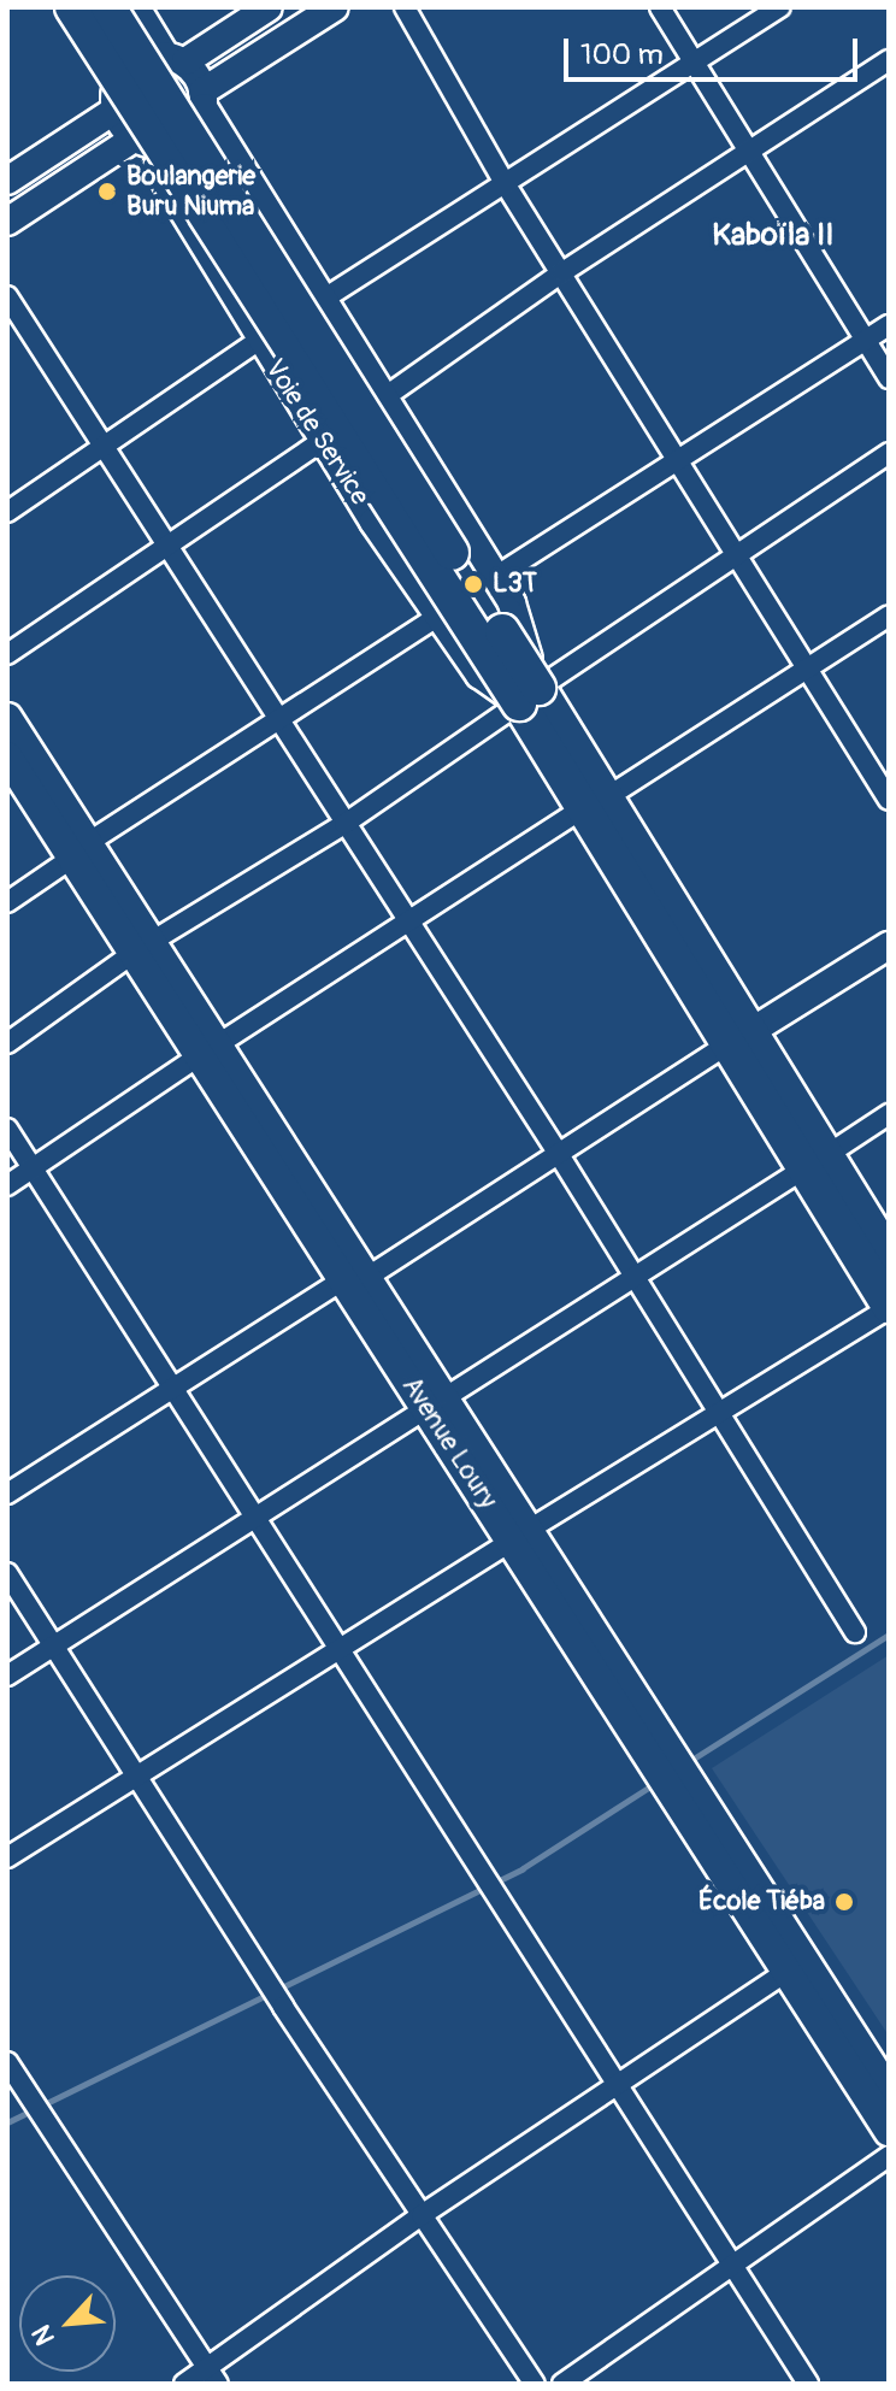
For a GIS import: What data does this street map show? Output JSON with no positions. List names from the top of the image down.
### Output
{
  "streets": {
    "main road": ["Voie de Service", "Avenue Loury"]
  },
  "districts": ["Kaboïla II"],
  "places": ["Boulangerie Buru Niuma", "L3T", "École Tiéba"],
  "scale_bar": "100 m",
  "north": "bottom left"
}
